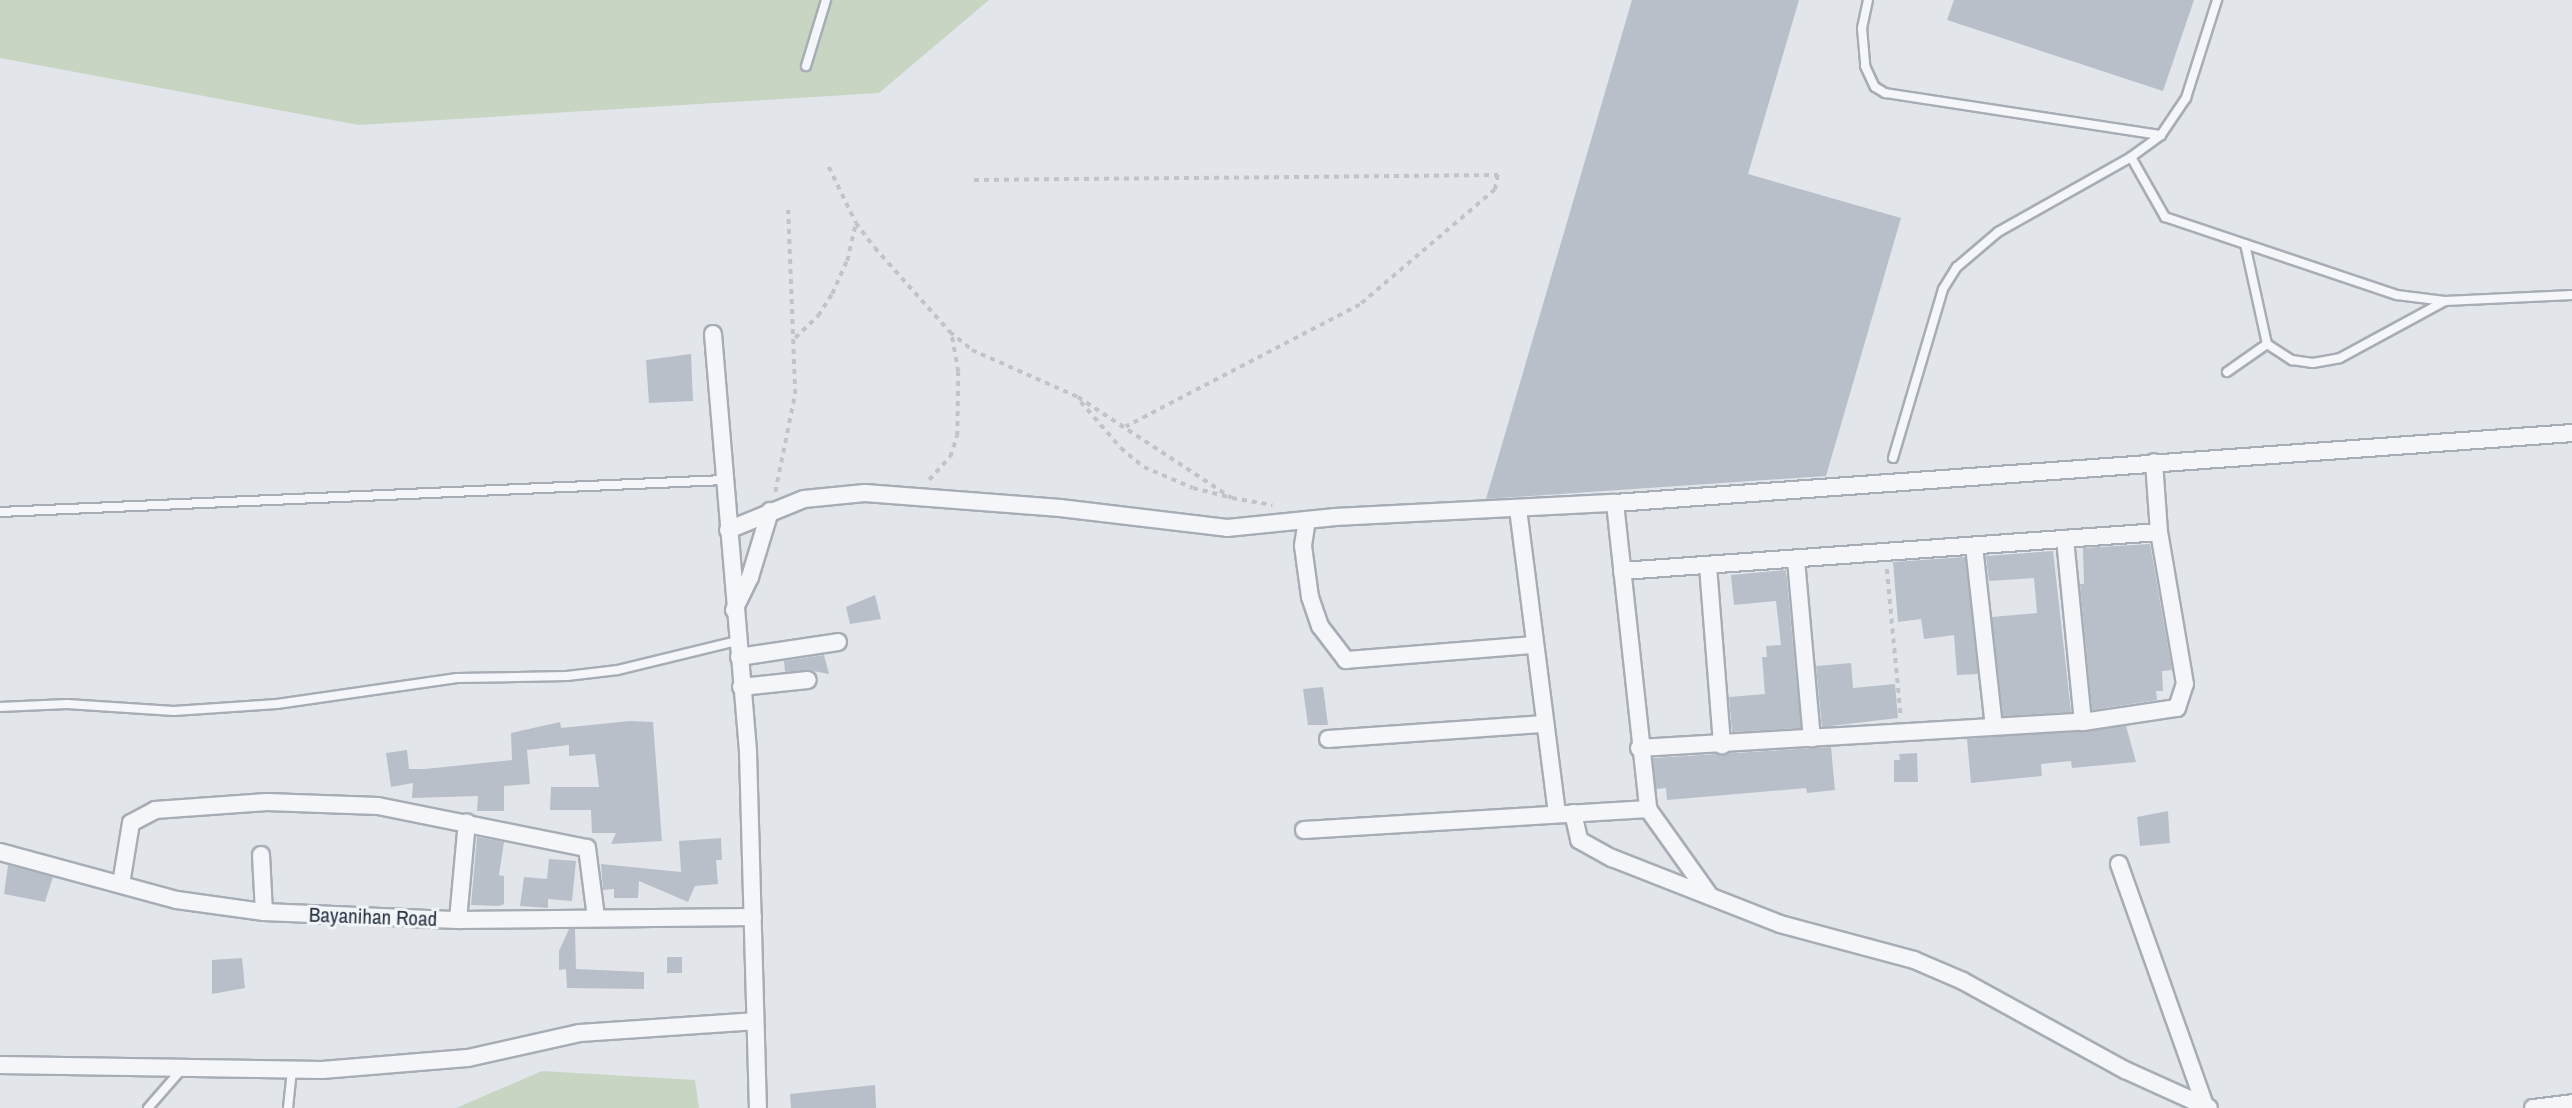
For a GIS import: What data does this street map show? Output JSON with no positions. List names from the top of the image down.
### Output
{
  "streets": {
    "street": ["Bayanihan Road"]
  }
}
